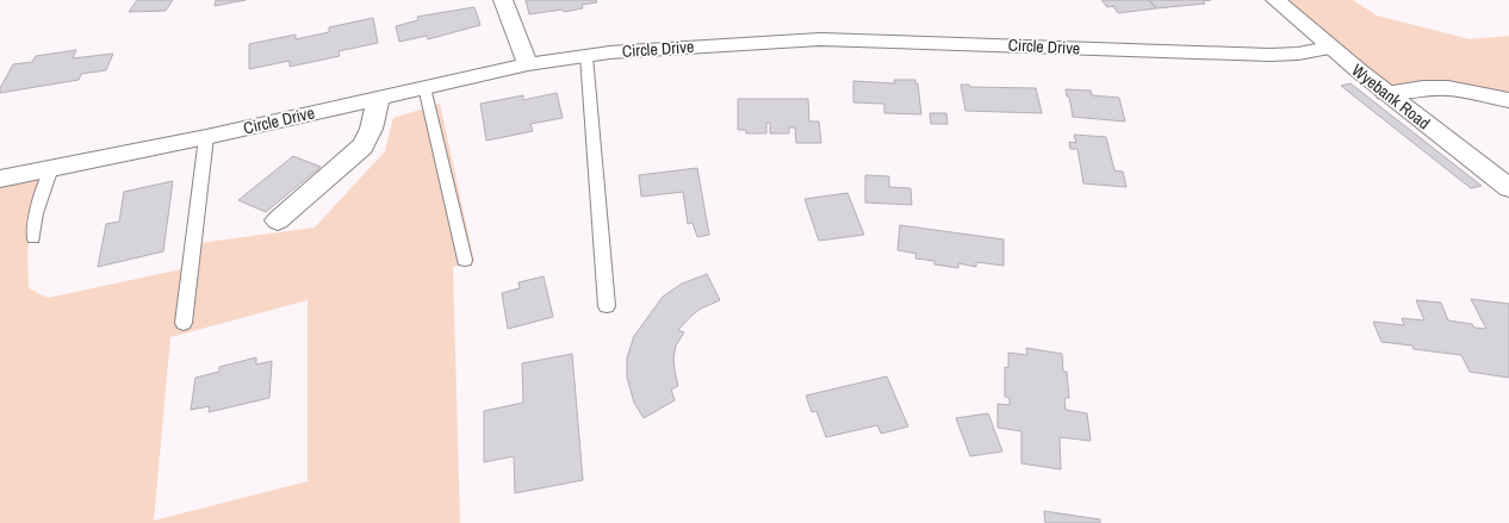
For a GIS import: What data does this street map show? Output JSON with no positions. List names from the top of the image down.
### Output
{
  "streets": {
    "street": ["Circle Drive", "Wyebank Road"]
  },
  "crossings": [
    ["Circle Drive", "Wyebank Road"]
  ]
}
